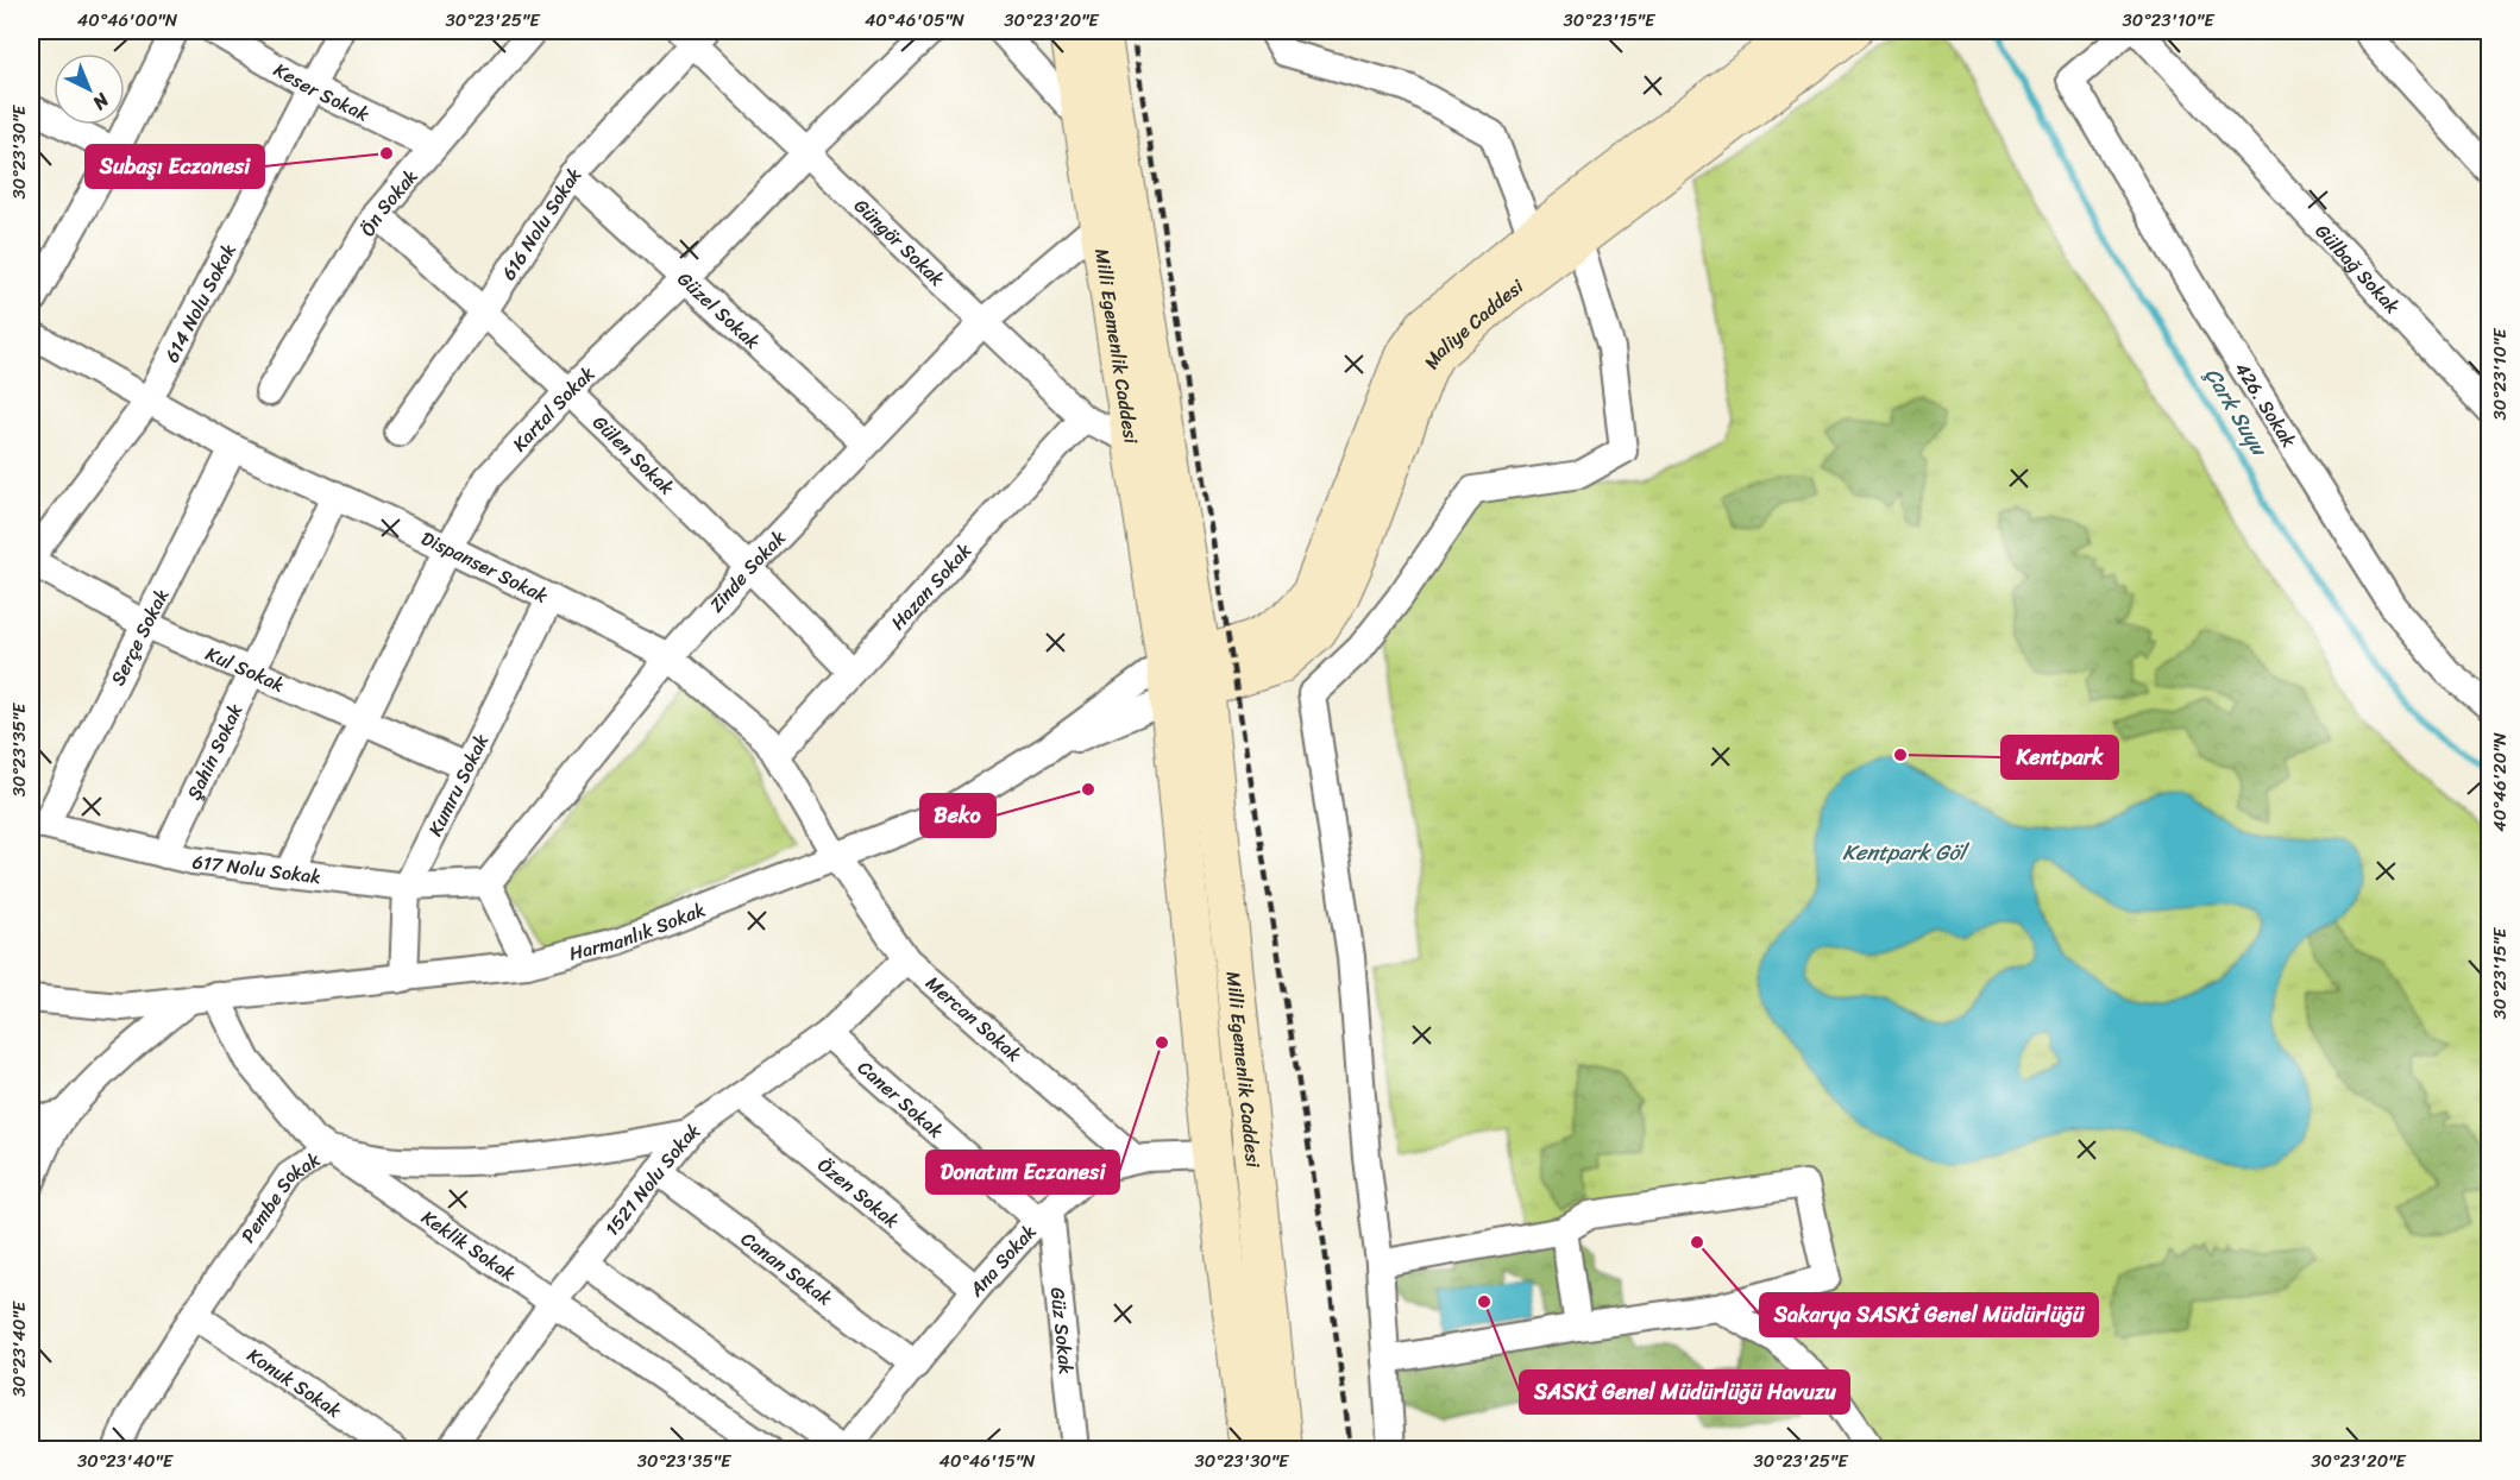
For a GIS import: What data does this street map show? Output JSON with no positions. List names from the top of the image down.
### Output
{
  "streets": {
    "main road": ["Maliye Caddesi", "Milli Egemenlik Caddesi"],
    "street": [
      "Keser Sokak",
      "Ön Sokak",
      "616 Nolu Sokak",
      "Güngör Sokak",
      "Gülbağ Sokak",
      "614 Nolu Sokak",
      "Güzel Sokak",
      "426. Sokak",
      "Kartal Sokak",
      "Gülen Sokak",
      "Dispanser Sokak",
      "Zinde Sokak",
      "Hazan Sokak",
      "Serçe Sokak",
      "Kul Sokak",
      "Şahin Sokak",
      "Kumru Sokak",
      "617 Nolu Sokak",
      "Harmanlık Sokak",
      "Mercan Sokak",
      "Caner Sokak",
      "1521 Nolu Sokak",
      "Özen Sokak",
      "Pembe Sokak",
      "Keklik Sokak",
      "Ana Sokak",
      "Canan Sokak",
      "Güz Sokak",
      "Konuk Sokak"
    ]
  },
  "crossings": [
    ["Keser Sokak", "Ön Sokak"],
    ["Keser Sokak", "614 Nolu Sokak"],
    ["Ön Sokak", "Gülen Sokak"],
    ["616 Nolu Sokak", "Güngör Sokak"],
    ["616 Nolu Sokak", "Güzel Sokak"],
    ["616 Nolu Sokak", "Gülen Sokak"],
    ["Güngör Sokak", "Milli Egemenlik Caddesi"],
    ["Güngör Sokak", "Kartal Sokak"],
    ["Güngör Sokak", "Zinde Sokak"],
    ["Güngör Sokak", "Hazan Sokak"],
    ["614 Nolu Sokak", "Dispanser Sokak"],
    ["614 Nolu Sokak", "Kul Sokak"],
    ["Güzel Sokak", "Kartal Sokak"],
    ["Güzel Sokak", "Zinde Sokak"],
    ["Maliye Caddesi", "Milli Egemenlik Caddesi"],
    ["Milli Egemenlik Caddesi", "Zinde Sokak"],
    ["Milli Egemenlik Caddesi", "Harmanlık Sokak"],
    ["Milli Egemenlik Caddesi", "Ana Sokak"],
    ["Kartal Sokak", "Gülen Sokak"],
    ["Kartal Sokak", "Dispanser Sokak"],
    ["Kartal Sokak", "Kul Sokak"],
    ["Kartal Sokak", "617 Nolu Sokak"],
    ["Gülen Sokak", "Zinde Sokak"],
    ["Gülen Sokak", "Hazan Sokak"],
    ["Dispanser Sokak", "Zinde Sokak"],
    ["Dispanser Sokak", "Hazan Sokak"],
    ["Dispanser Sokak", "Serçe Sokak"],
    ["Dispanser Sokak", "Şahin Sokak"],
    ["Dispanser Sokak", "Kumru Sokak"],
    ["Dispanser Sokak", "Harmanlık Sokak"],
    ["Dispanser Sokak", "Mercan Sokak"],
    ["Zinde Sokak", "617 Nolu Sokak"],
    ["Serçe Sokak", "Kul Sokak"],
    ["Serçe Sokak", "617 Nolu Sokak"],
    ["Kul Sokak", "Şahin Sokak"],
    ["Kul Sokak", "Kumru Sokak"],
    ["Şahin Sokak", "617 Nolu Sokak"],
    ["Kumru Sokak", "617 Nolu Sokak"],
    ["Kumru Sokak", "Harmanlık Sokak"],
    ["Harmanlık Sokak", "Mercan Sokak"],
    ["Harmanlık Sokak", "Keklik Sokak"],
    ["Mercan Sokak", "1521 Nolu Sokak"],
    ["Mercan Sokak", "Ana Sokak"],
    ["Caner Sokak", "1521 Nolu Sokak"],
    ["Caner Sokak", "Ana Sokak"],
    ["Caner Sokak", "Güz Sokak"],
    ["1521 Nolu Sokak", "Özen Sokak"],
    ["1521 Nolu Sokak", "Pembe Sokak"],
    ["1521 Nolu Sokak", "Keklik Sokak"],
    ["1521 Nolu Sokak", "Canan Sokak"],
    ["Özen Sokak", "Ana Sokak"],
    ["Pembe Sokak", "Keklik Sokak"],
    ["Pembe Sokak", "Konuk Sokak"],
    ["Ana Sokak", "Canan Sokak"],
    ["Ana Sokak", "Güz Sokak"]
  ],
  "water": ["Çark Suyu", "Kentpark Göl"],
  "places": [
    "Subaşı Eczanesi",
    "Kentpark",
    "Beko",
    "Donatım Eczanesi",
    "Sakarya SASKİ Genel Müdürlüğü",
    "SASKİ Genel Müdürlüğü Havuzu"
  ],
  "north": "bottom right",
  "coordinates": [
    "40°46'00\"N",
    "30°23'25\"E",
    "40°46'05\"N",
    "30°23'20\"E",
    "30°23'15\"E",
    "30°23'10\"E",
    "30°23'30\"E",
    "30°23'35\"E",
    "40°46'20\"N",
    "30°23'40\"E",
    "40°46'15\"N"
  ]
}
